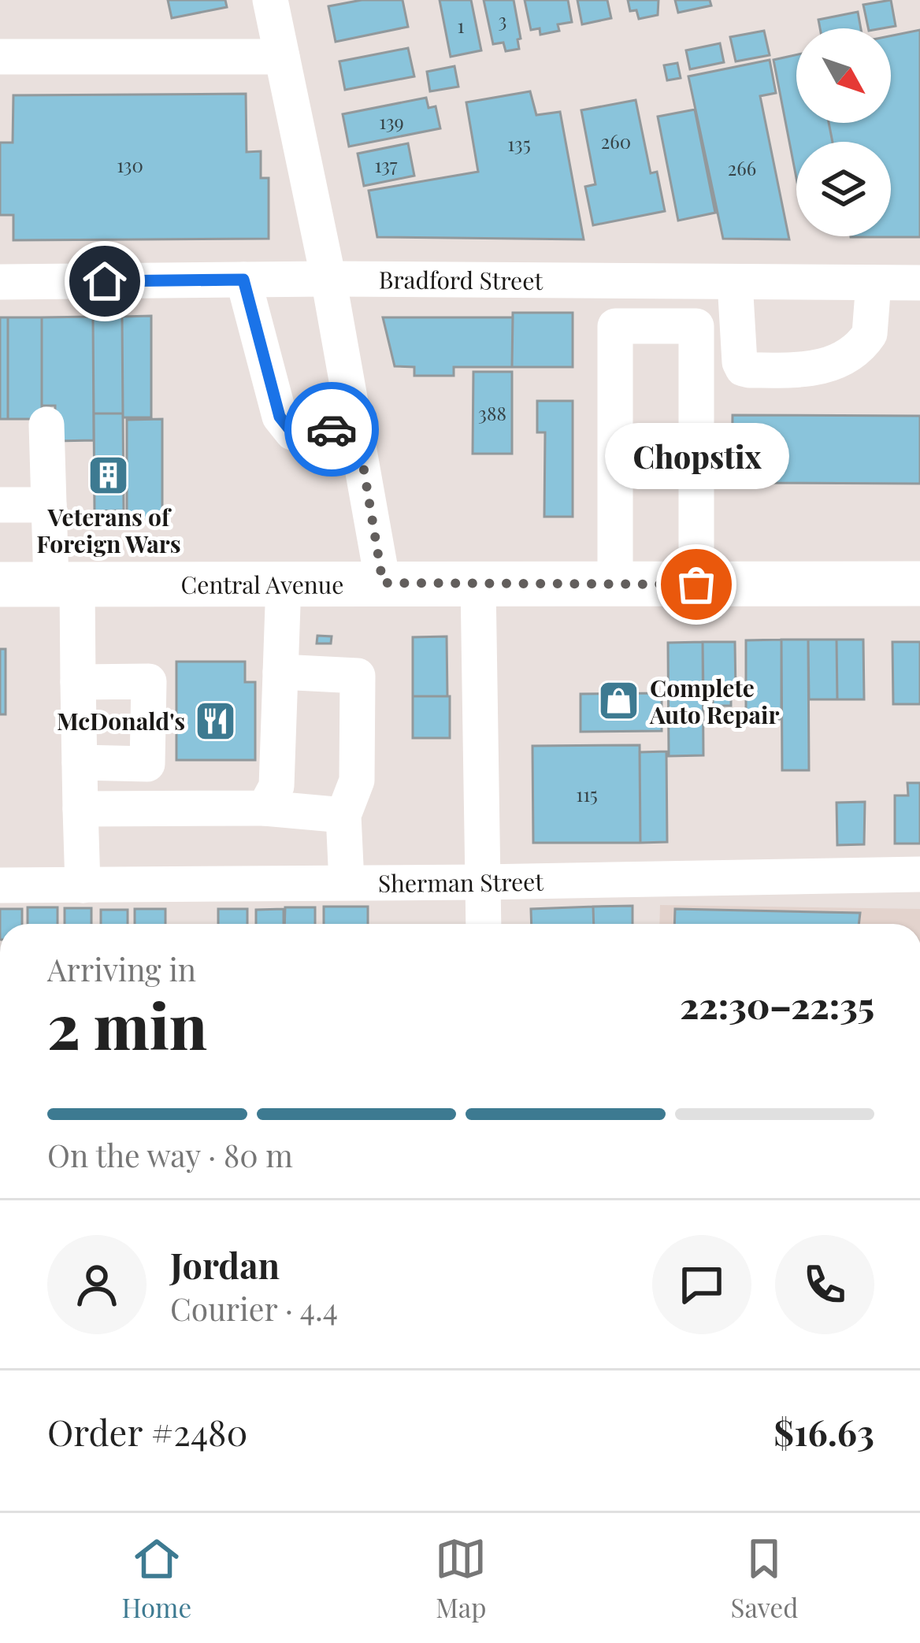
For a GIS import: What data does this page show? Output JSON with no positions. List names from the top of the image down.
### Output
{
  "streets": {
    "main road": ["Central Avenue"],
    "street": ["Bradford Street", "Sherman Street"]
  },
  "places": {
    "building": ["Veterans of Foreign Wars"],
    "other": ["Chopstix"],
    "shop": ["Complete Auto Repair"],
    "restaurant": ["McDonald's"]
  },
  "house_numbers": [
    "3",
    "1",
    "139",
    "260",
    "135",
    "130",
    "137",
    "266",
    "388",
    "115"
  ],
  "north": "bottom right",
  "page": {
    "bubble": "Chopstix",
    "heading": ["2 min", "Arriving in", "22:30–22:35"],
    "panel": [
      "Jordan",
      "Courier · 4.4",
      "Order #2480",
      "$16.63"
    ],
    "bar": "On the way · 80 m",
    "tabs": ["Home", "Map", "Saved"]
  }
}
